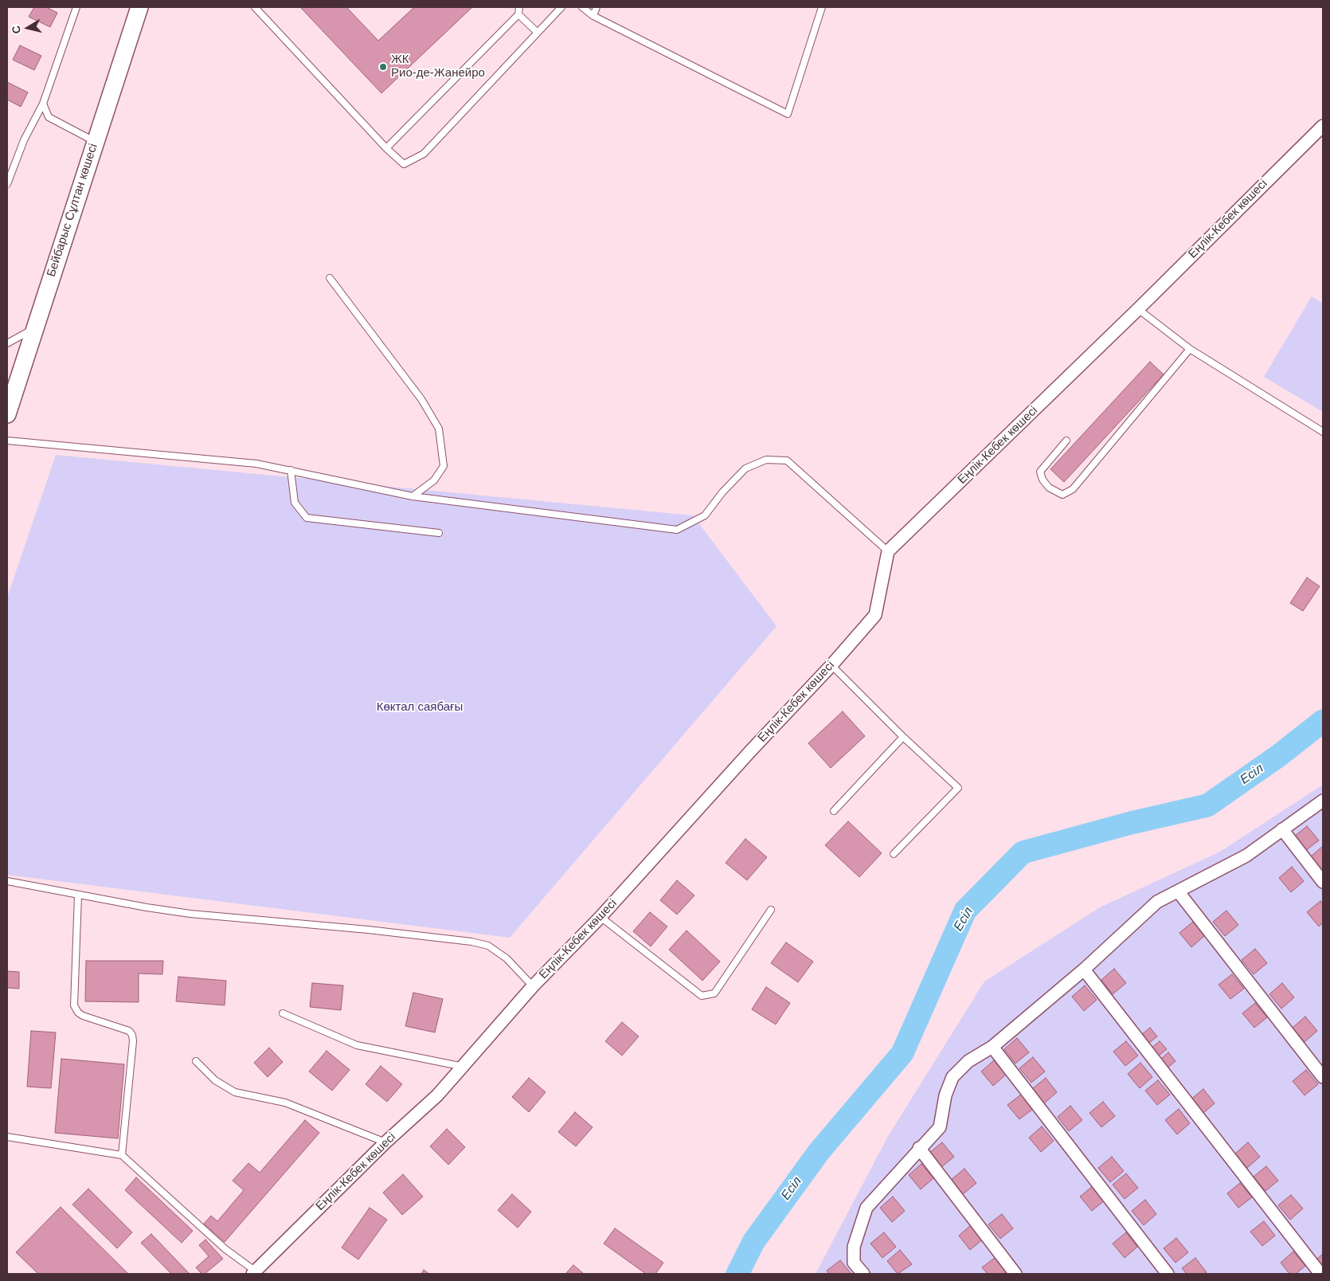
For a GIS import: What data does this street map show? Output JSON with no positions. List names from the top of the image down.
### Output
{
  "streets": {
    "street": ["Бейбарыс Сұлтан көшесі", "Еңлік-Кебек көшесі"]
  },
  "water": ["Есіл"],
  "parks": ["Көктал саябағы"],
  "places": ["ЖК Рио-де-Жанейро"],
  "north": "left"
}
